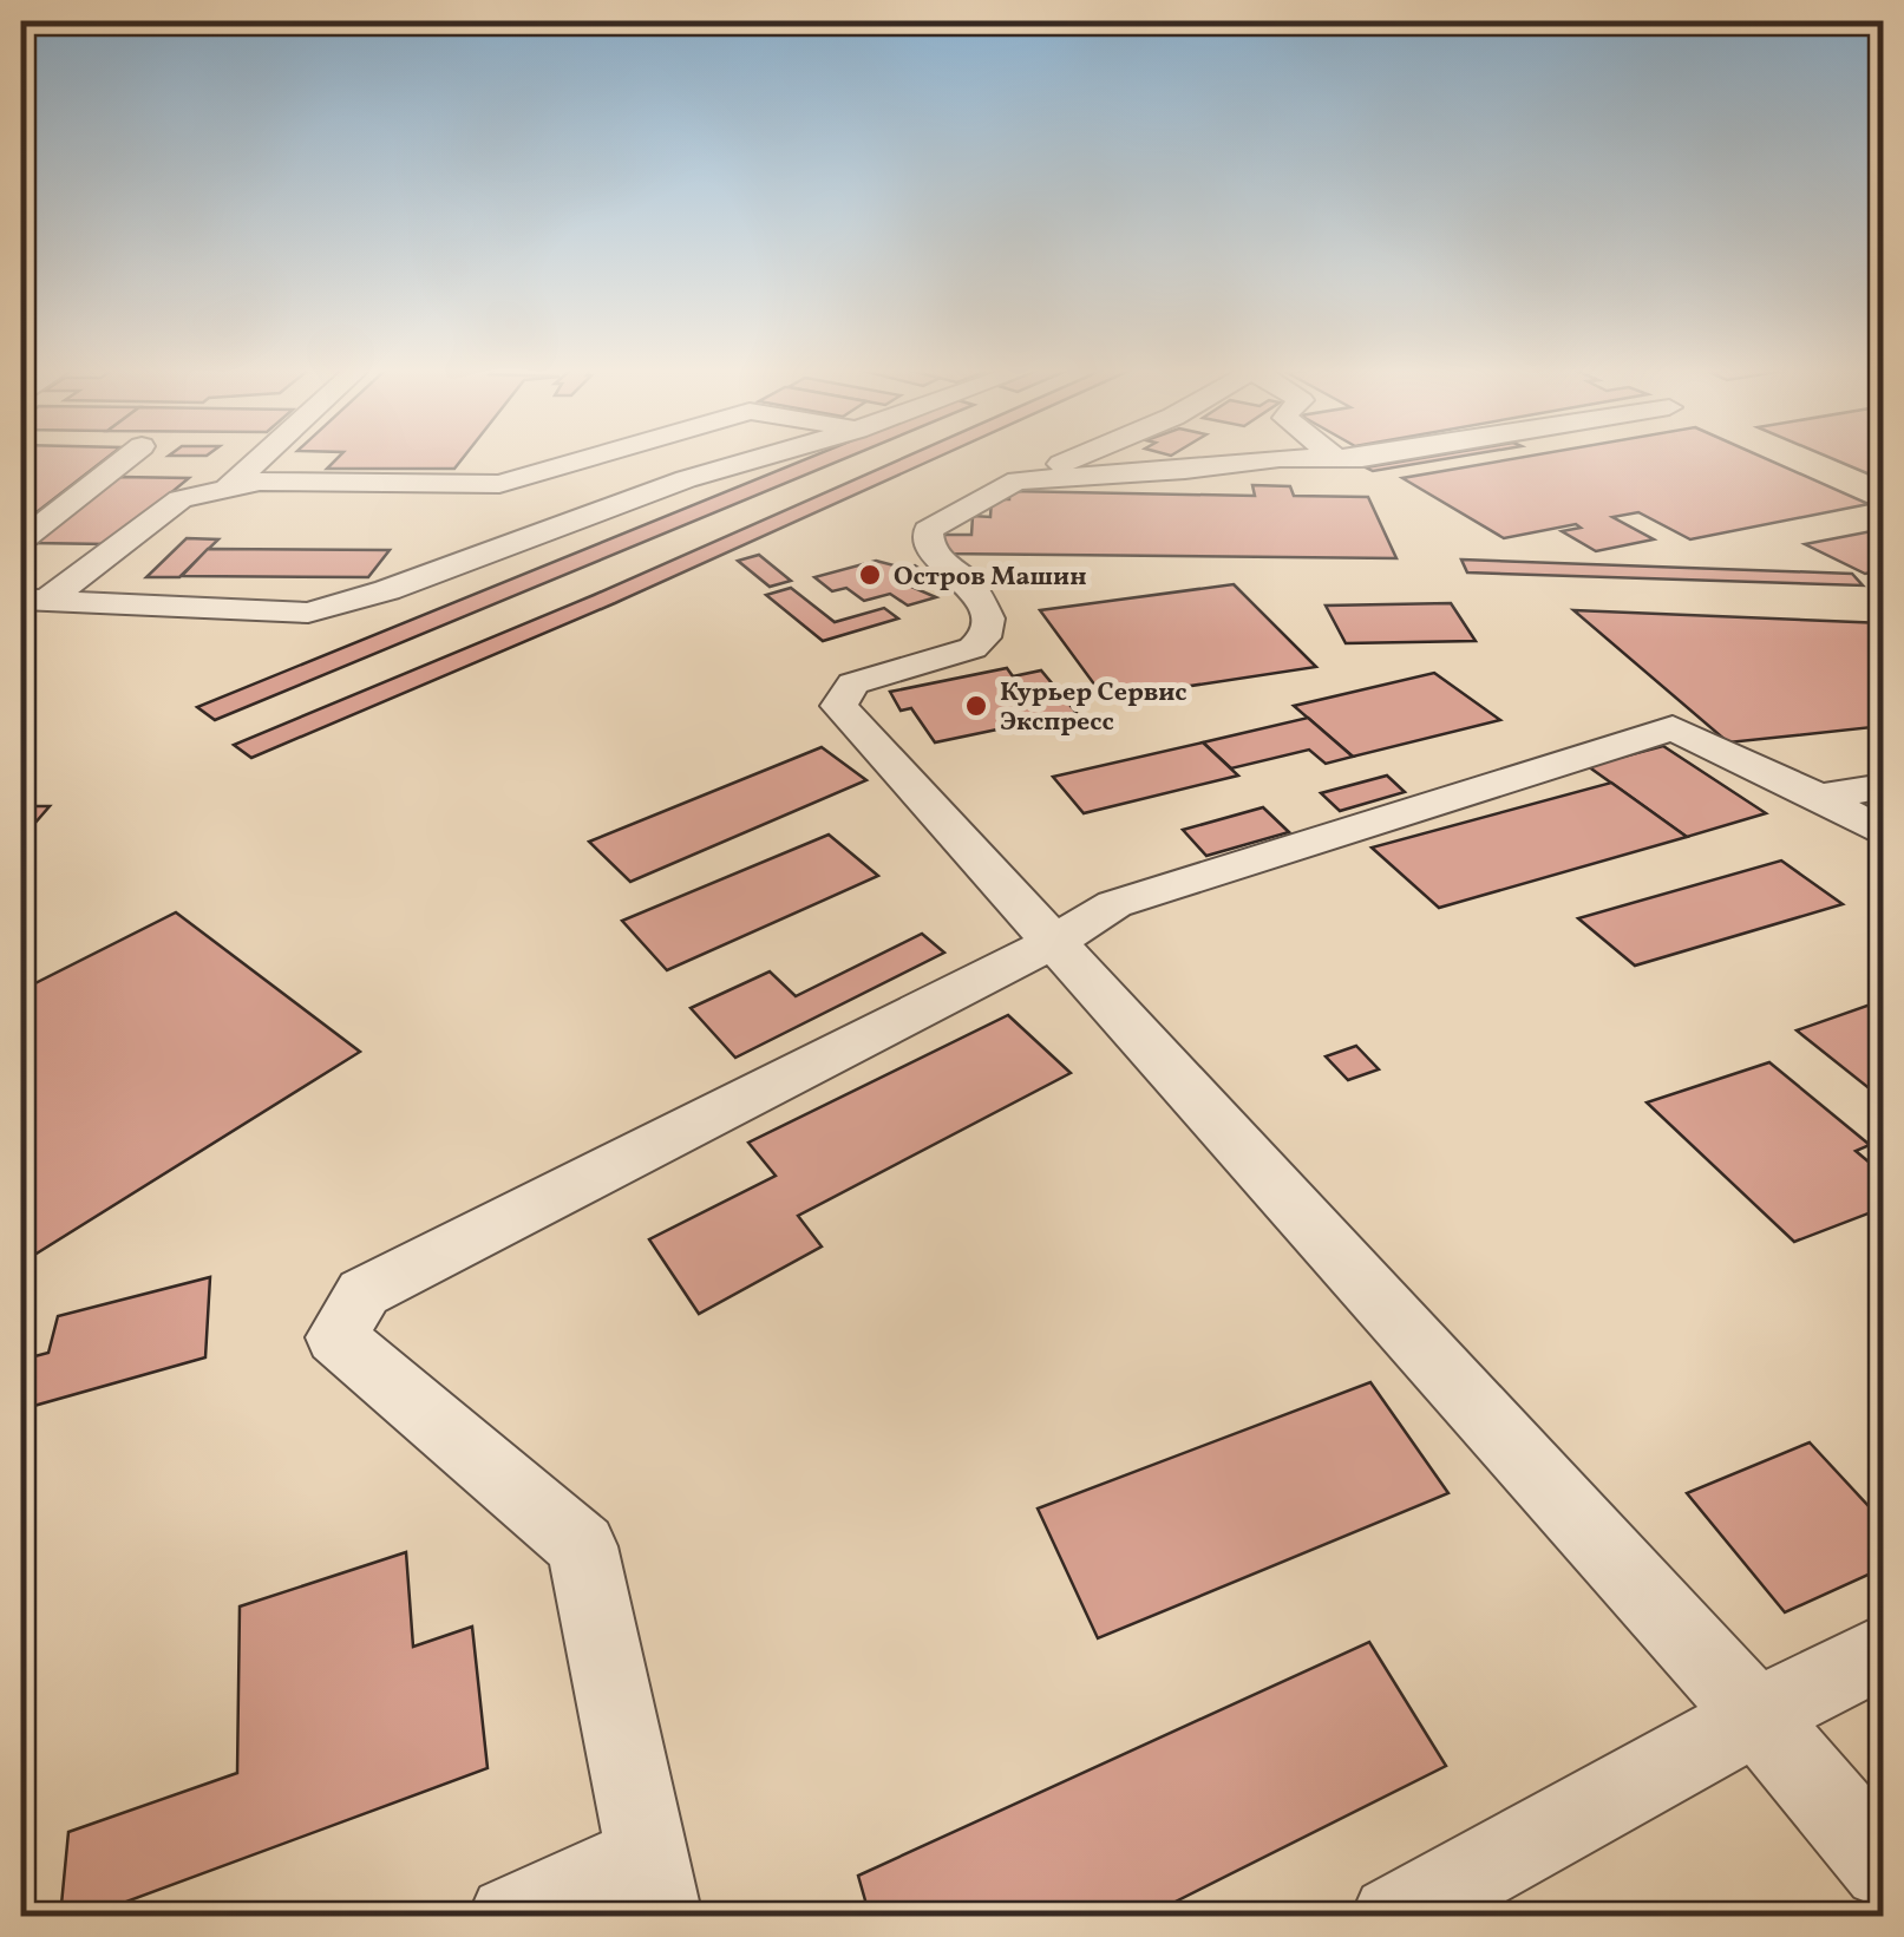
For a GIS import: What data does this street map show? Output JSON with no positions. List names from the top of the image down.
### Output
{
  "places": ["Остров Машин", "Курьер Сервис Экспресс"]
}
